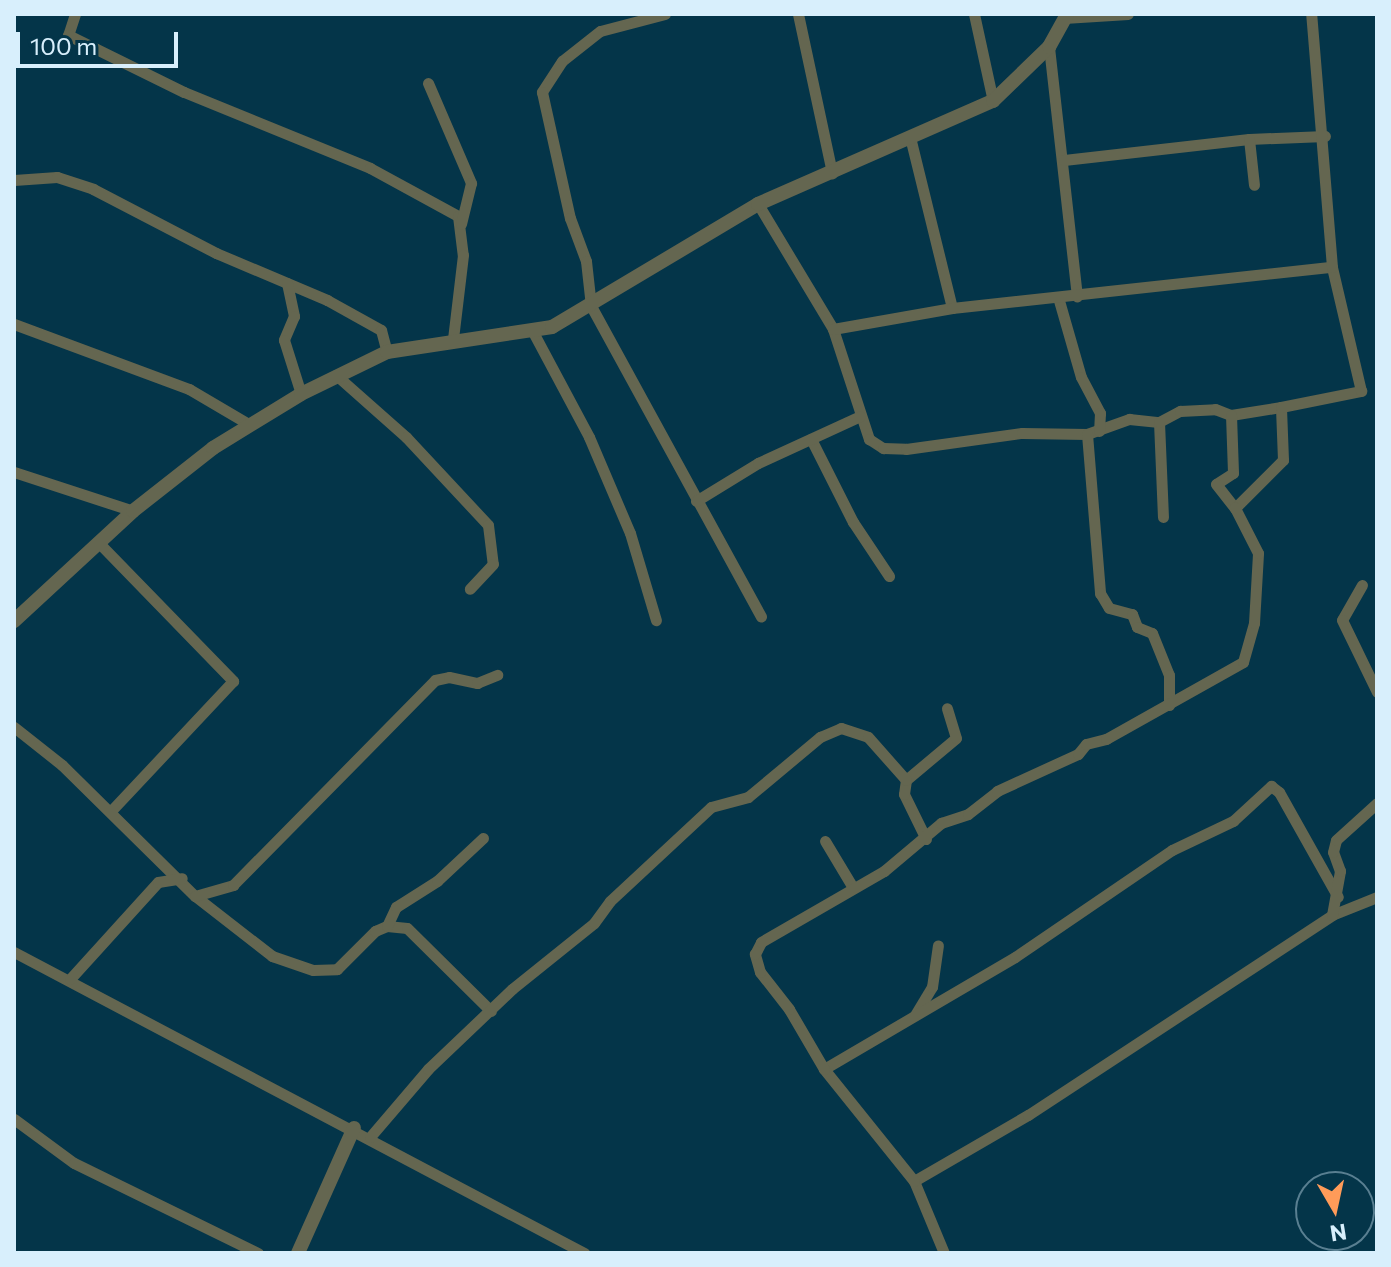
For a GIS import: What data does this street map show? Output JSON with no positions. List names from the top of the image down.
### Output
{
  "scale_bar": "100 m",
  "north": "bottom"
}
